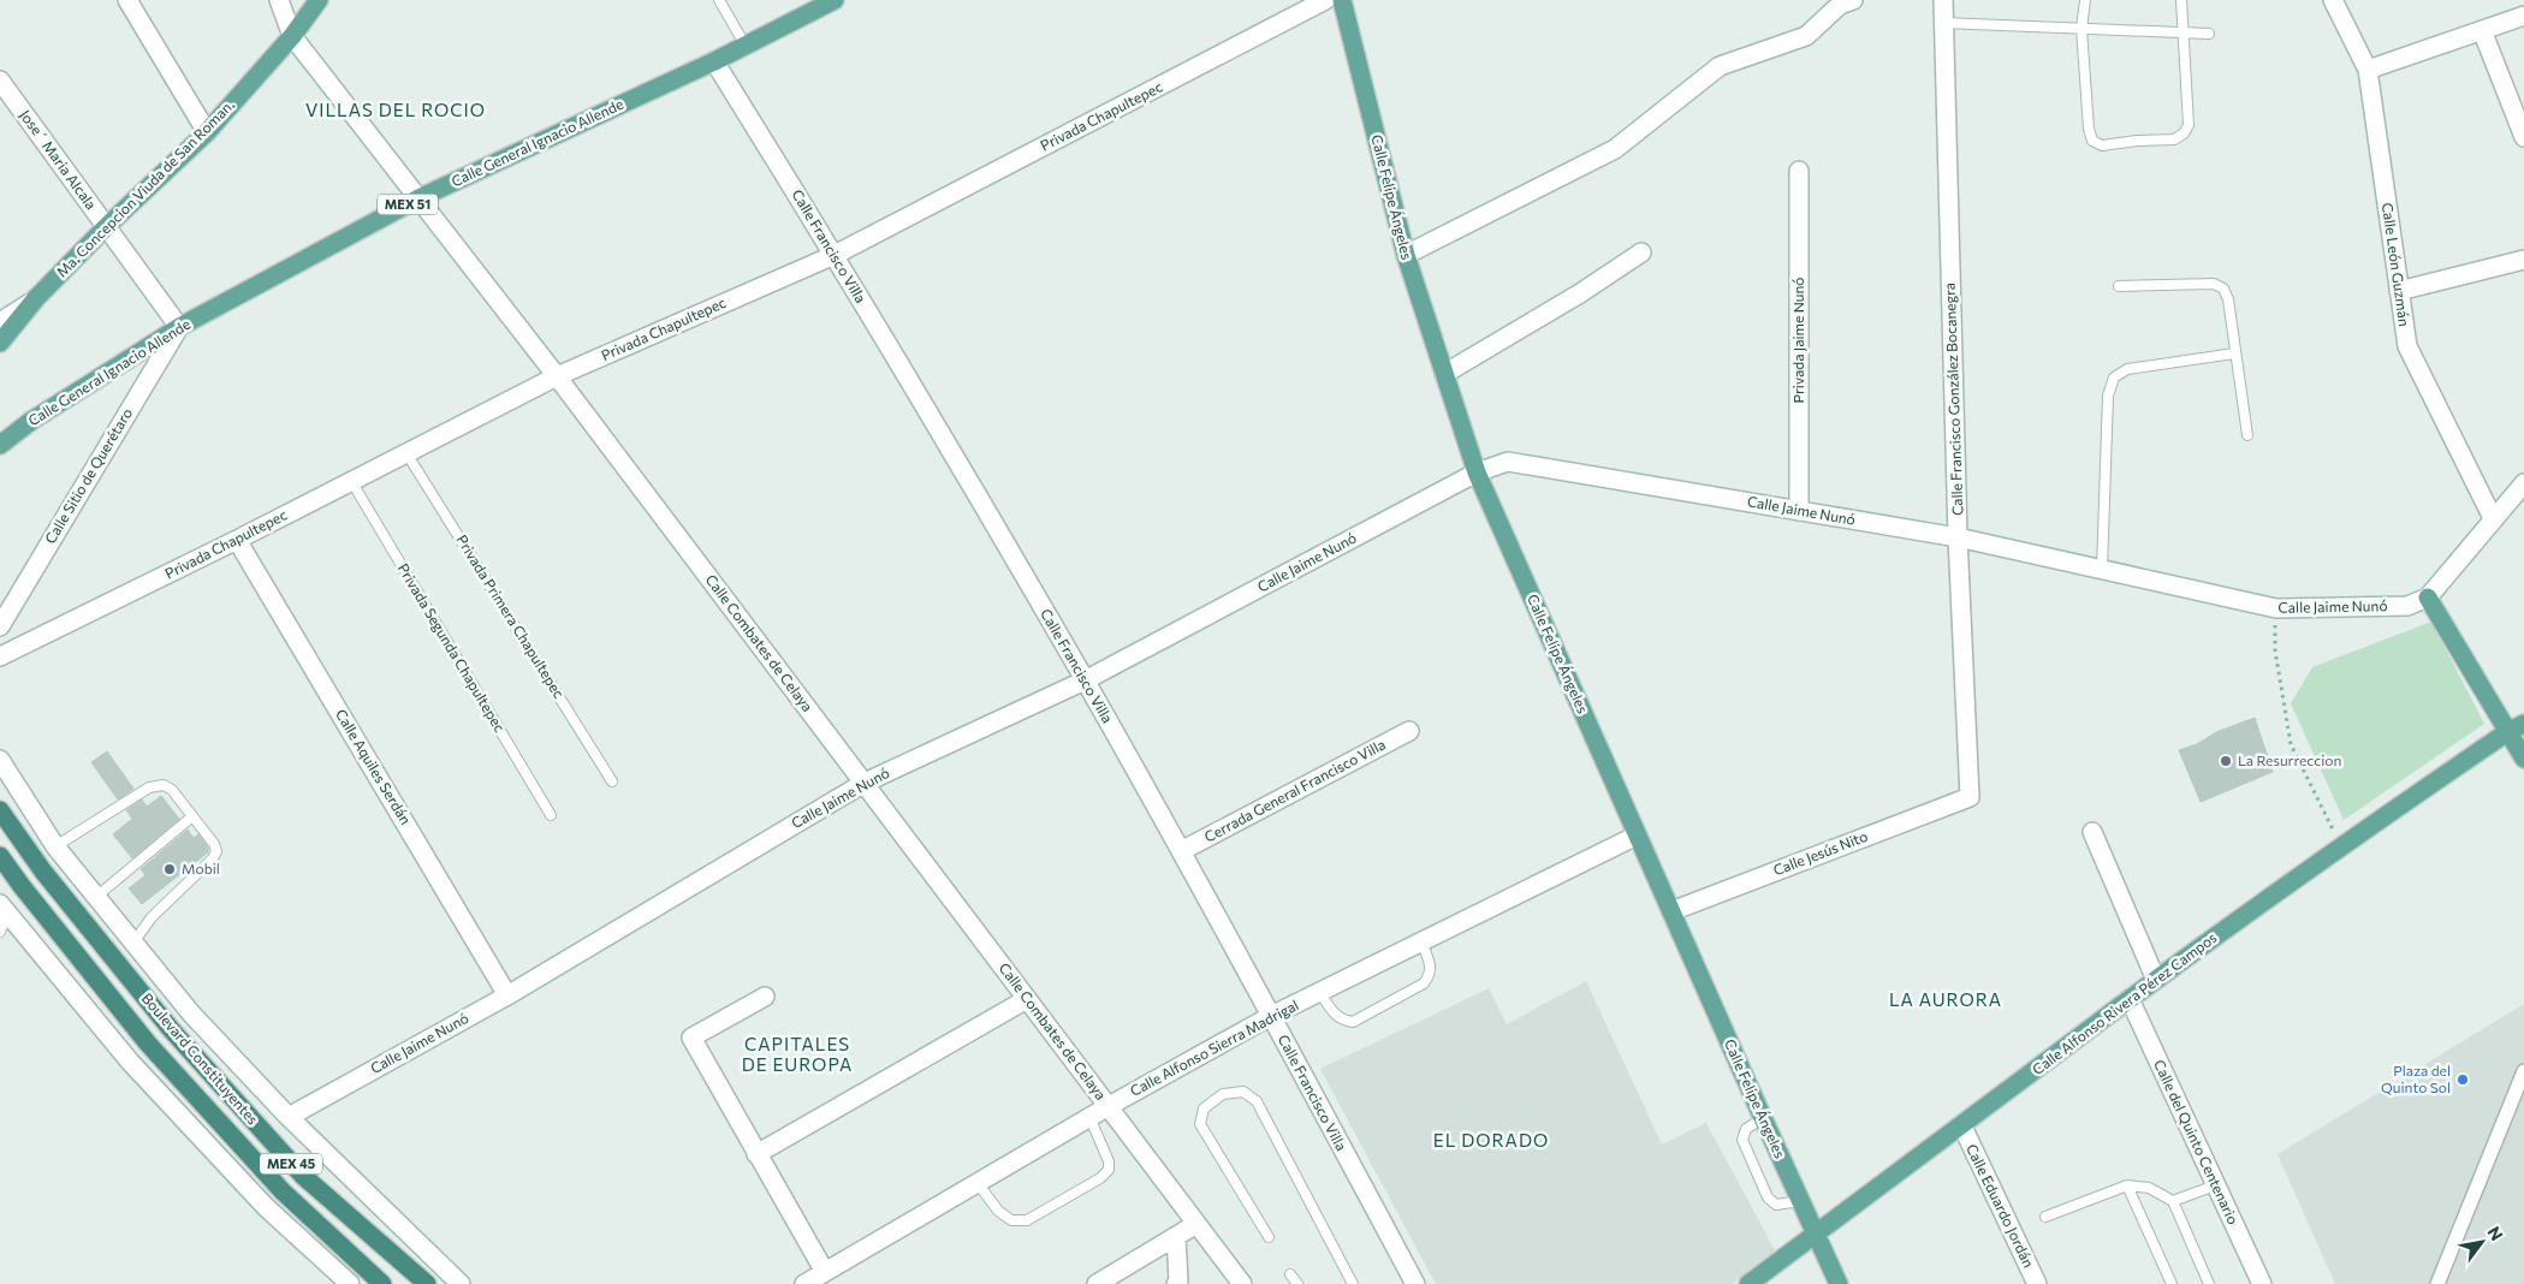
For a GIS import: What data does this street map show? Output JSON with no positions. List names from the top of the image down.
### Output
{
  "streets": {
    "highway": ["Boulevard Constituyentes", "MEX 45"],
    "main road": [
      "Calle General Ignacio Allende",
      "Ma. Concepcion Viuda de San Roman.",
      "Calle Felipe Ángeles",
      "MEX 51",
      "Calle Alfonso Rivera Pérez Campos"
    ],
    "street": [
      "Privada Chapultepec",
      "Jose´ Maria Alcala",
      "Calle Francisco Villa",
      "Calle León Guzmán",
      "Privada Jaime Nunó",
      "Calle Francisco González Bocanegra",
      "Calle Sitio de Querétaro",
      "Calle Jaime Nunó",
      "Calle Combates de Celaya",
      "Calle Aquiles Serdán",
      "Cerrada General Francisco Villa",
      "Calle Jesús Nito",
      "Calle Alfonso Sierra Madrigal",
      "Calle del Quinto Centenario",
      "Calle Eduardo Jordán"
    ],
    "lane": ["Privada Primera Chapultepec", "Privada Segunda Chapultepec"]
  },
  "crossings": [
    ["Privada Chapultepec", "Calle Francisco Villa"],
    ["Privada Chapultepec", "Privada Primera Chapultepec"],
    ["Privada Chapultepec", "Calle Combates de Celaya"],
    ["Privada Chapultepec", "Privada Segunda Chapultepec"],
    ["Privada Chapultepec", "Calle Aquiles Serdán"],
    ["Calle General Ignacio Allende", "Jose´ Maria Alcala"],
    ["Calle General Ignacio Allende", "Calle Francisco Villa"],
    ["Calle General Ignacio Allende", "Calle Sitio de Querétaro"],
    ["Calle General Ignacio Allende", "Calle Combates de Celaya"],
    ["Jose´ Maria Alcala", "Ma. Concepcion Viuda de San Roman."],
    ["Jose´ Maria Alcala", "Calle Sitio de Querétaro"],
    ["Ma. Concepcion Viuda de San Roman.", "Calle Combates de Celaya"],
    ["Calle Felipe Ángeles", "Calle Jaime Nunó"],
    ["Calle Felipe Ángeles", "Calle Jesús Nito"],
    ["Calle Felipe Ángeles", "Calle Alfonso Rivera Pérez Campos"],
    ["Calle Felipe Ángeles", "Calle Alfonso Sierra Madrigal"],
    ["Calle Francisco Villa", "Calle Jaime Nunó"],
    ["Calle Francisco Villa", "Cerrada General Francisco Villa"],
    ["Calle Francisco Villa", "Calle Alfonso Sierra Madrigal"],
    ["Privada Jaime Nunó", "Calle Jaime Nunó"],
    ["Calle Francisco González Bocanegra", "Calle Jaime Nunó"],
    ["Calle Francisco González Bocanegra", "Calle Jesús Nito"],
    ["Calle Jaime Nunó", "Calle Combates de Celaya"],
    ["Calle Jaime Nunó", "Calle Aquiles Serdán"],
    ["Calle Combates de Celaya", "Calle Alfonso Sierra Madrigal"],
    ["Calle Alfonso Rivera Pérez Campos", "Calle del Quinto Centenario"],
    ["Calle Alfonso Rivera Pérez Campos", "Calle Eduardo Jordán"]
  ],
  "districts": [
    "VILLAS DEL ROCIO",
    "LA AURORA",
    "CAPITALES DE EUROPA",
    "EL DORADO"
  ],
  "places": ["La Resurreccion", "Mobil", "Plaza del Quinto Sol"],
  "north": "top right"
}
